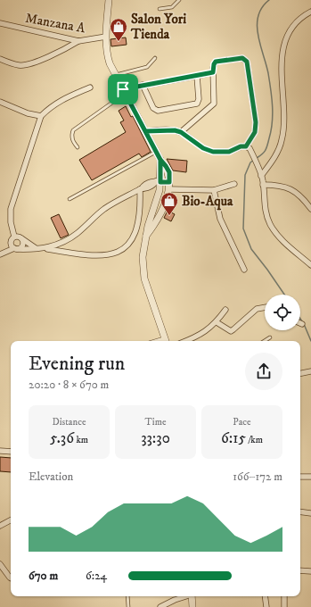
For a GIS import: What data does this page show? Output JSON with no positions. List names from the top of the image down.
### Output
{
  "streets": {
    "street": ["Manzana A"]
  },
  "places": {
    "shop": ["Salon Yori Tienda", "Bio-Aqua"]
  },
  "page": {
    "heading": ["Evening run", "20:20 · 8 × 670 m"],
    "stats": [
      ["Distance", "5.36 km"],
      ["Time", "33:30"],
      ["Pace", "6:15 /km"]
    ],
    "chart": ["Elevation", "166–172 m"],
    "list": [
      {
        "name": "670 m",
        "note": "6:24"
      }
    ]
  }
}
